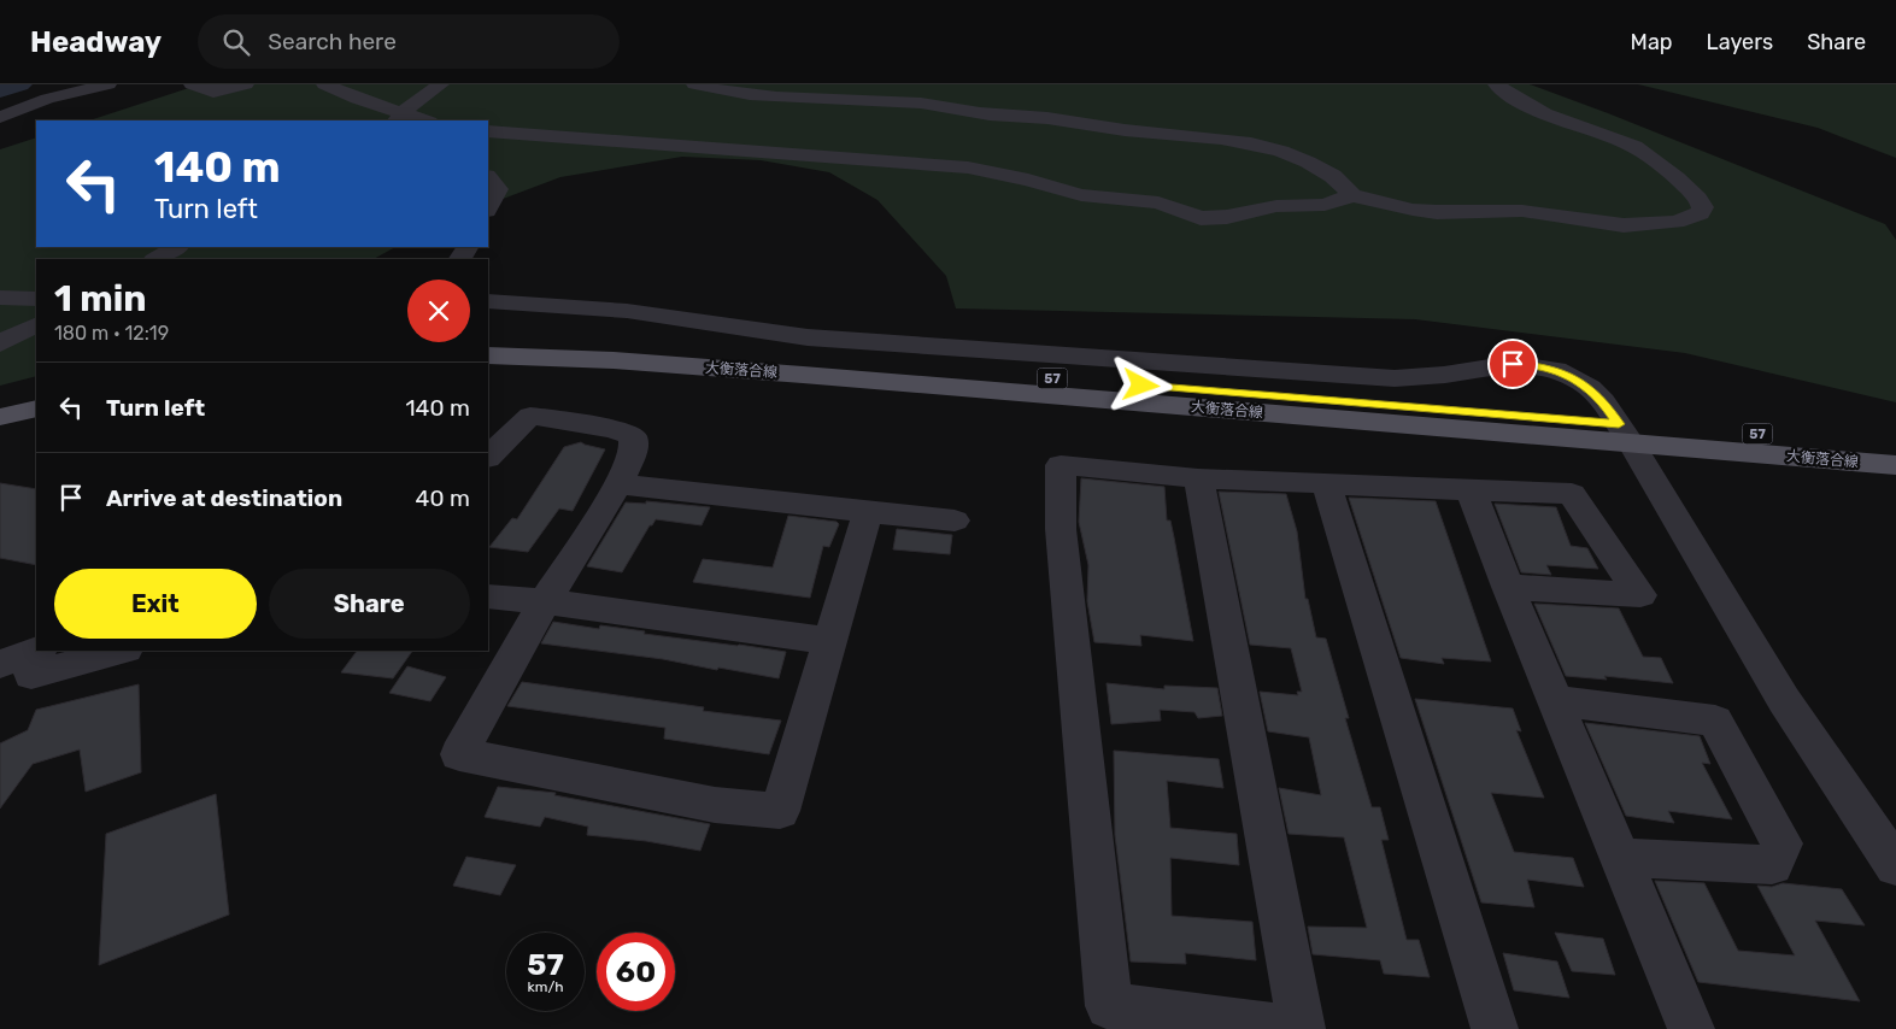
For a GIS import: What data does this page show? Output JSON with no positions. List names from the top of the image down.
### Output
{
  "streets": {
    "main road": ["大衡落合線", "57"]
  },
  "page": {
    "header": "Headway",
    "search": "Search here",
    "nav": ["Map", "Layers", "Share"],
    "turn": ["140 m", "Turn left"],
    "heading": ["1 min", "180 m · 12:19"],
    "list": [
      {
        "name": "Turn left",
        "value": "140 m"
      },
      {
        "name": "Arrive at destination",
        "value": "40 m"
      }
    ],
    "buttons": ["Exit", "Share"],
    "speed": "57 km/h",
    "limit": "60"
  }
}
